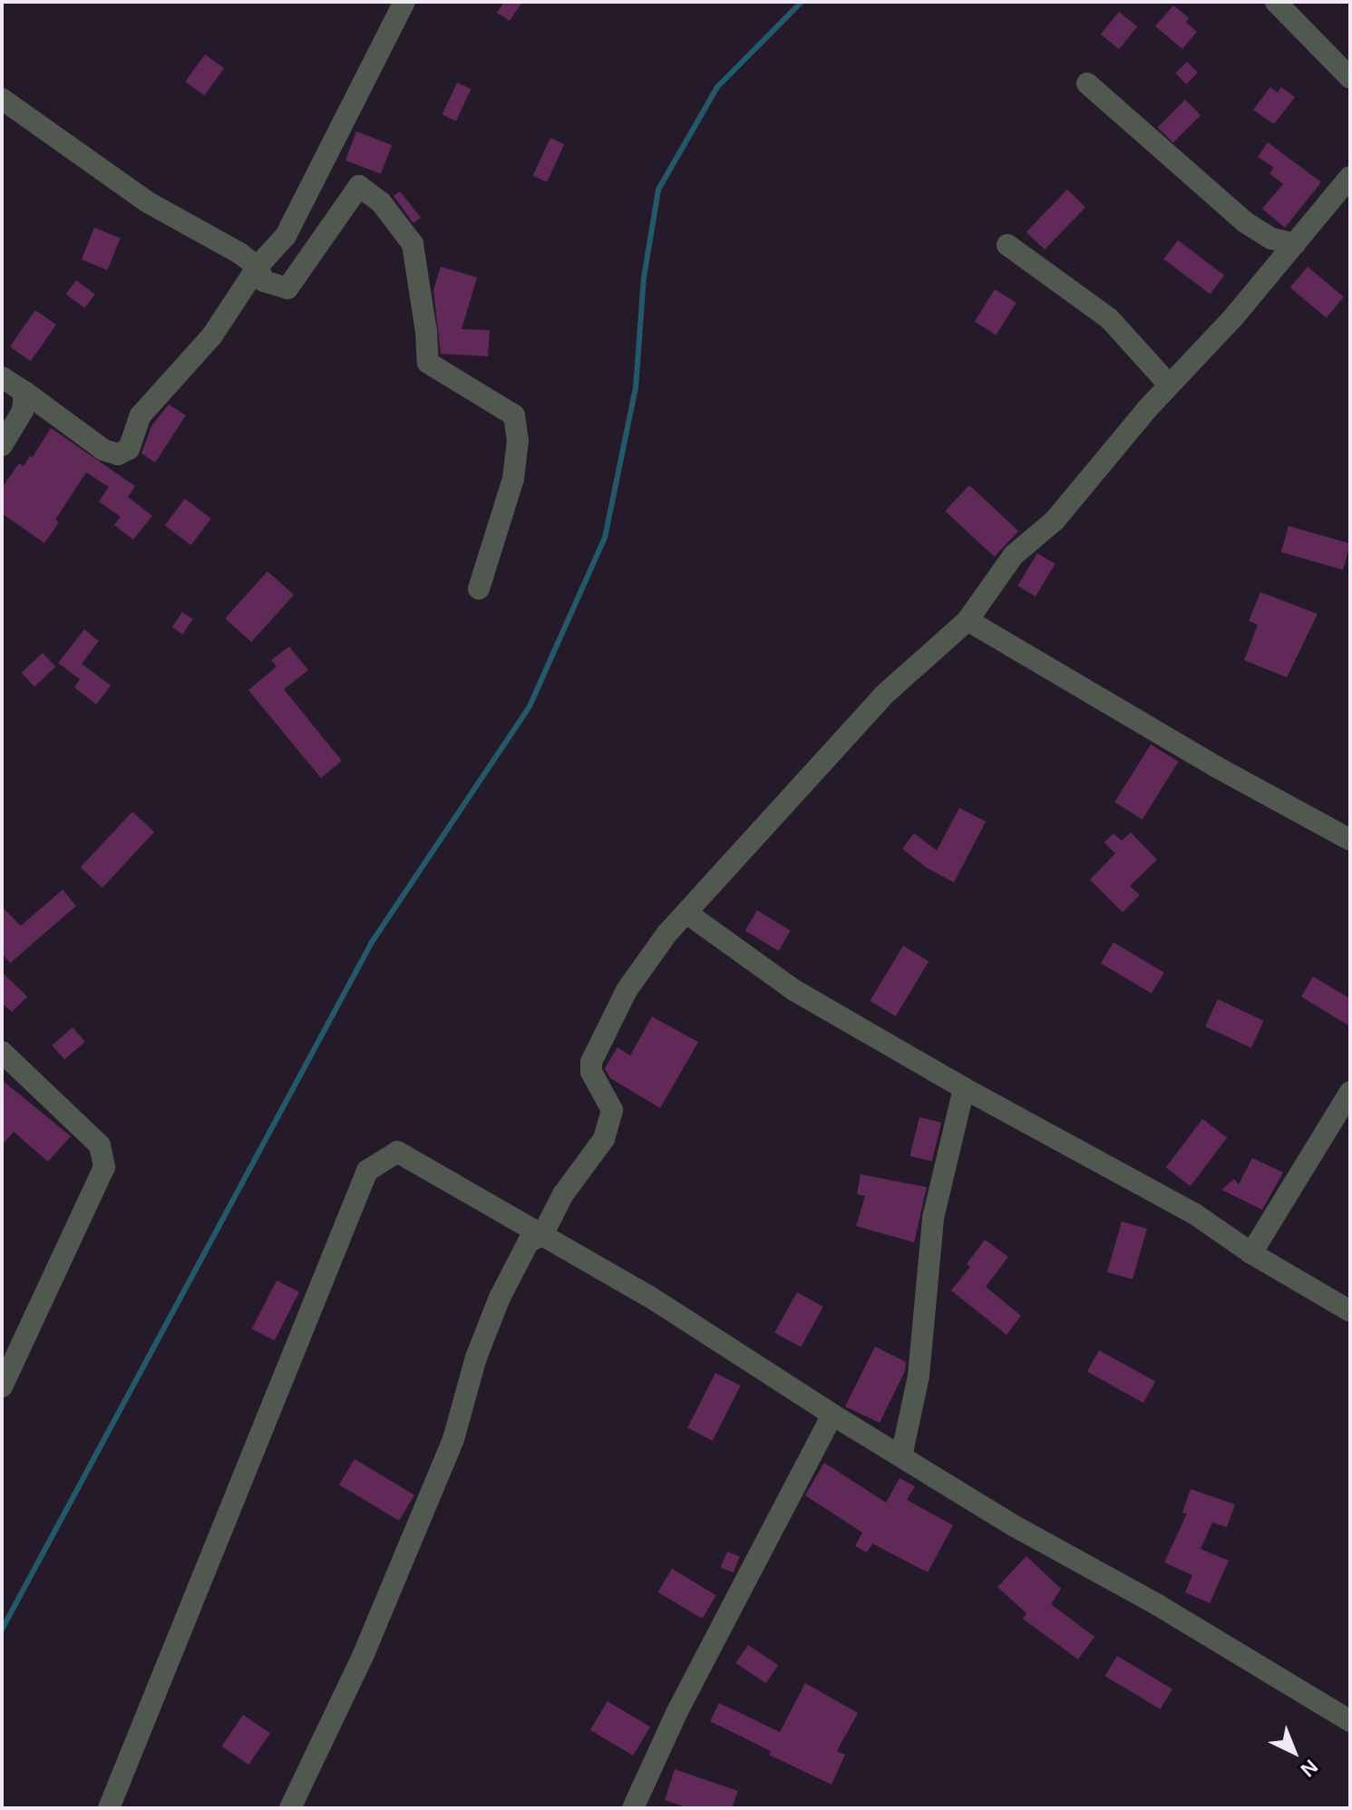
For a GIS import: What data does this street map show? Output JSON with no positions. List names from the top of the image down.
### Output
{
  "north": "bottom right"
}
